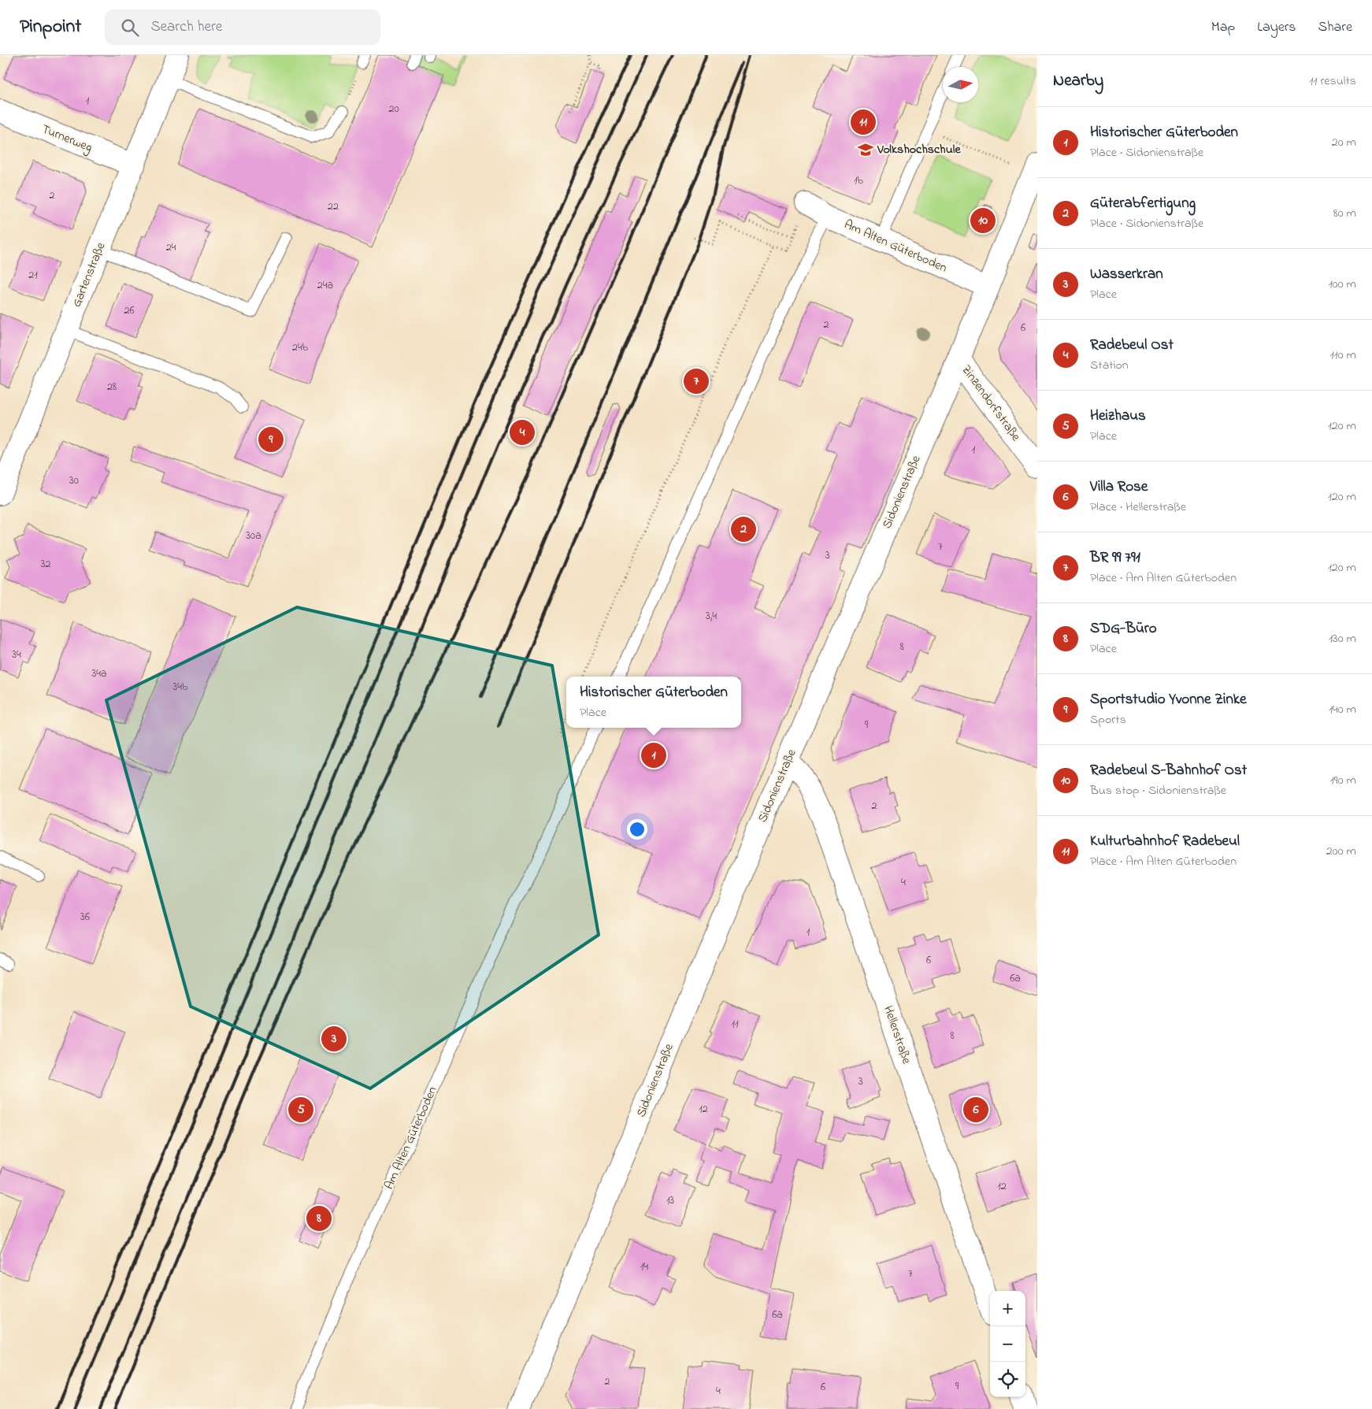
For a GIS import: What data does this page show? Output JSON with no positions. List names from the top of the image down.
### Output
{
  "streets": {
    "street": [
      "Turnerweg",
      "Am Alten Güterboden",
      "Gartenstraße",
      "Zinzendorfstraße",
      "Sidonienstraße",
      "Hellerstraße"
    ]
  },
  "crossings": [
    ["Turnerweg", "Gartenstraße"],
    ["Am Alten Güterboden", "Sidonienstraße"],
    ["Zinzendorfstraße", "Sidonienstraße"],
    ["Sidonienstraße", "Hellerstraße"]
  ],
  "places": {
    "school or university": ["Volkshochschule"]
  },
  "house_numbers": [
    "1",
    "20",
    "1b",
    "2",
    "22",
    "24",
    "21",
    "24a",
    "26",
    "2",
    "6",
    "24b",
    "28",
    "1",
    "30",
    "30a",
    "7",
    "3",
    "32",
    "3,4",
    "8",
    "34",
    "34a",
    "34b",
    "9",
    "2",
    "4",
    "36",
    "1",
    "6",
    "6a",
    "11",
    "8",
    "3",
    "12",
    "12",
    "13",
    "14",
    "7",
    "6a",
    "2",
    "9",
    "6",
    "4"
  ],
  "north": "right",
  "page": {
    "header": "Pinpoint",
    "search": "Search here",
    "nav": ["Map", "Layers", "Share"],
    "heading": ["Nearby", "11 results"],
    "list": [
      {
        "mark": "1",
        "name": "Historischer Güterboden",
        "note": "Place · Sidonienstraße",
        "value": "20 m"
      },
      {
        "mark": "2",
        "name": "Güterabfertigung",
        "note": "Place · Sidonienstraße",
        "value": "80 m"
      },
      {
        "mark": "3",
        "name": "Wasserkran",
        "note": "Place",
        "value": "100 m"
      },
      {
        "mark": "4",
        "name": "Radebeul Ost",
        "note": "Station",
        "value": "110 m"
      },
      {
        "mark": "5",
        "name": "Heizhaus",
        "note": "Place",
        "value": "120 m"
      },
      {
        "mark": "6",
        "name": "Villa Rose",
        "note": "Place · Hellerstraße",
        "value": "120 m"
      },
      {
        "mark": "7",
        "name": "BR 99 791",
        "note": "Place · Am Alten Güterboden",
        "value": "120 m"
      },
      {
        "mark": "8",
        "name": "SDG-Büro",
        "note": "Place",
        "value": "130 m"
      },
      {
        "mark": "9",
        "name": "Sportstudio Yvonne Zinke",
        "note": "Sports",
        "value": "140 m"
      },
      {
        "mark": "10",
        "name": "Radebeul S-Bahnhof Ost",
        "note": "Bus stop · Sidonienstraße",
        "value": "190 m"
      },
      {
        "mark": "11",
        "name": "Kulturbahnhof Radebeul",
        "note": "Place · Am Alten Güterboden",
        "value": "200 m"
      }
    ],
    "pins": [
      "11",
      "10",
      "7",
      "4",
      "9",
      "2",
      "1",
      "3",
      "5",
      "6",
      "8"
    ],
    "popup": ["Historischer Güterboden", "Place"],
    "map_buttons": ["+", "−"]
  }
}
